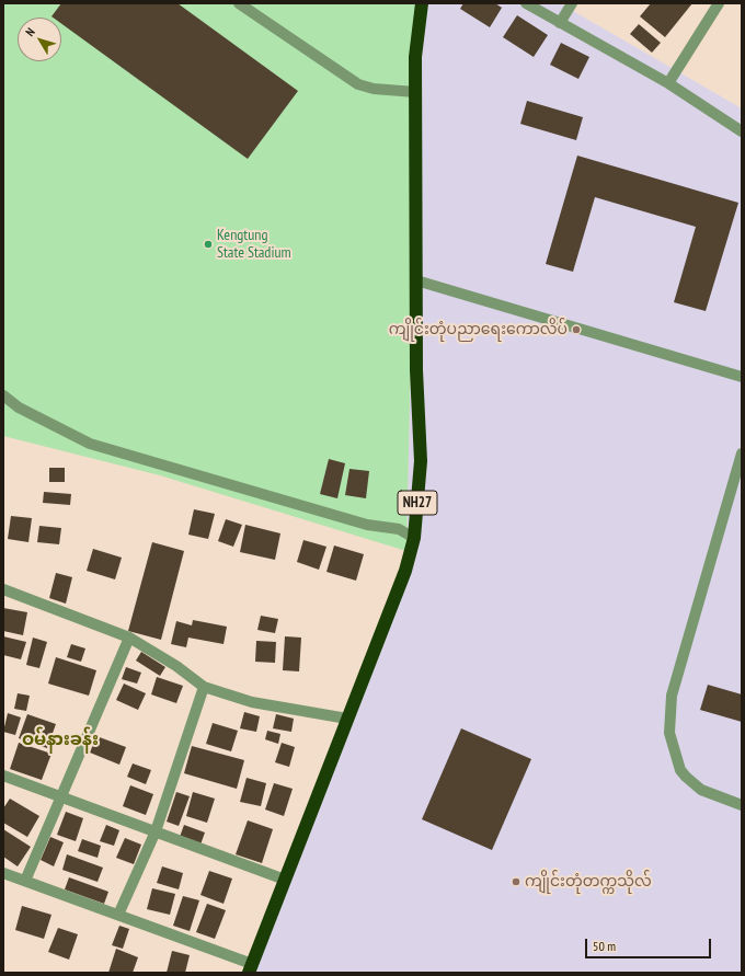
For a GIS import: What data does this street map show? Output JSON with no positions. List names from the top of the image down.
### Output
{
  "streets": {
    "highway": ["NH27"]
  },
  "districts": ["ဝမ်နားခန်း"],
  "places": ["Kengtung State Stadium", "ကျိုင်းတုံပညာရေးကောလိပ်", "ကျိုင်းတုံတက္ကသိုလ်"],
  "scale_bar": "50 m",
  "north": "top left"
}
